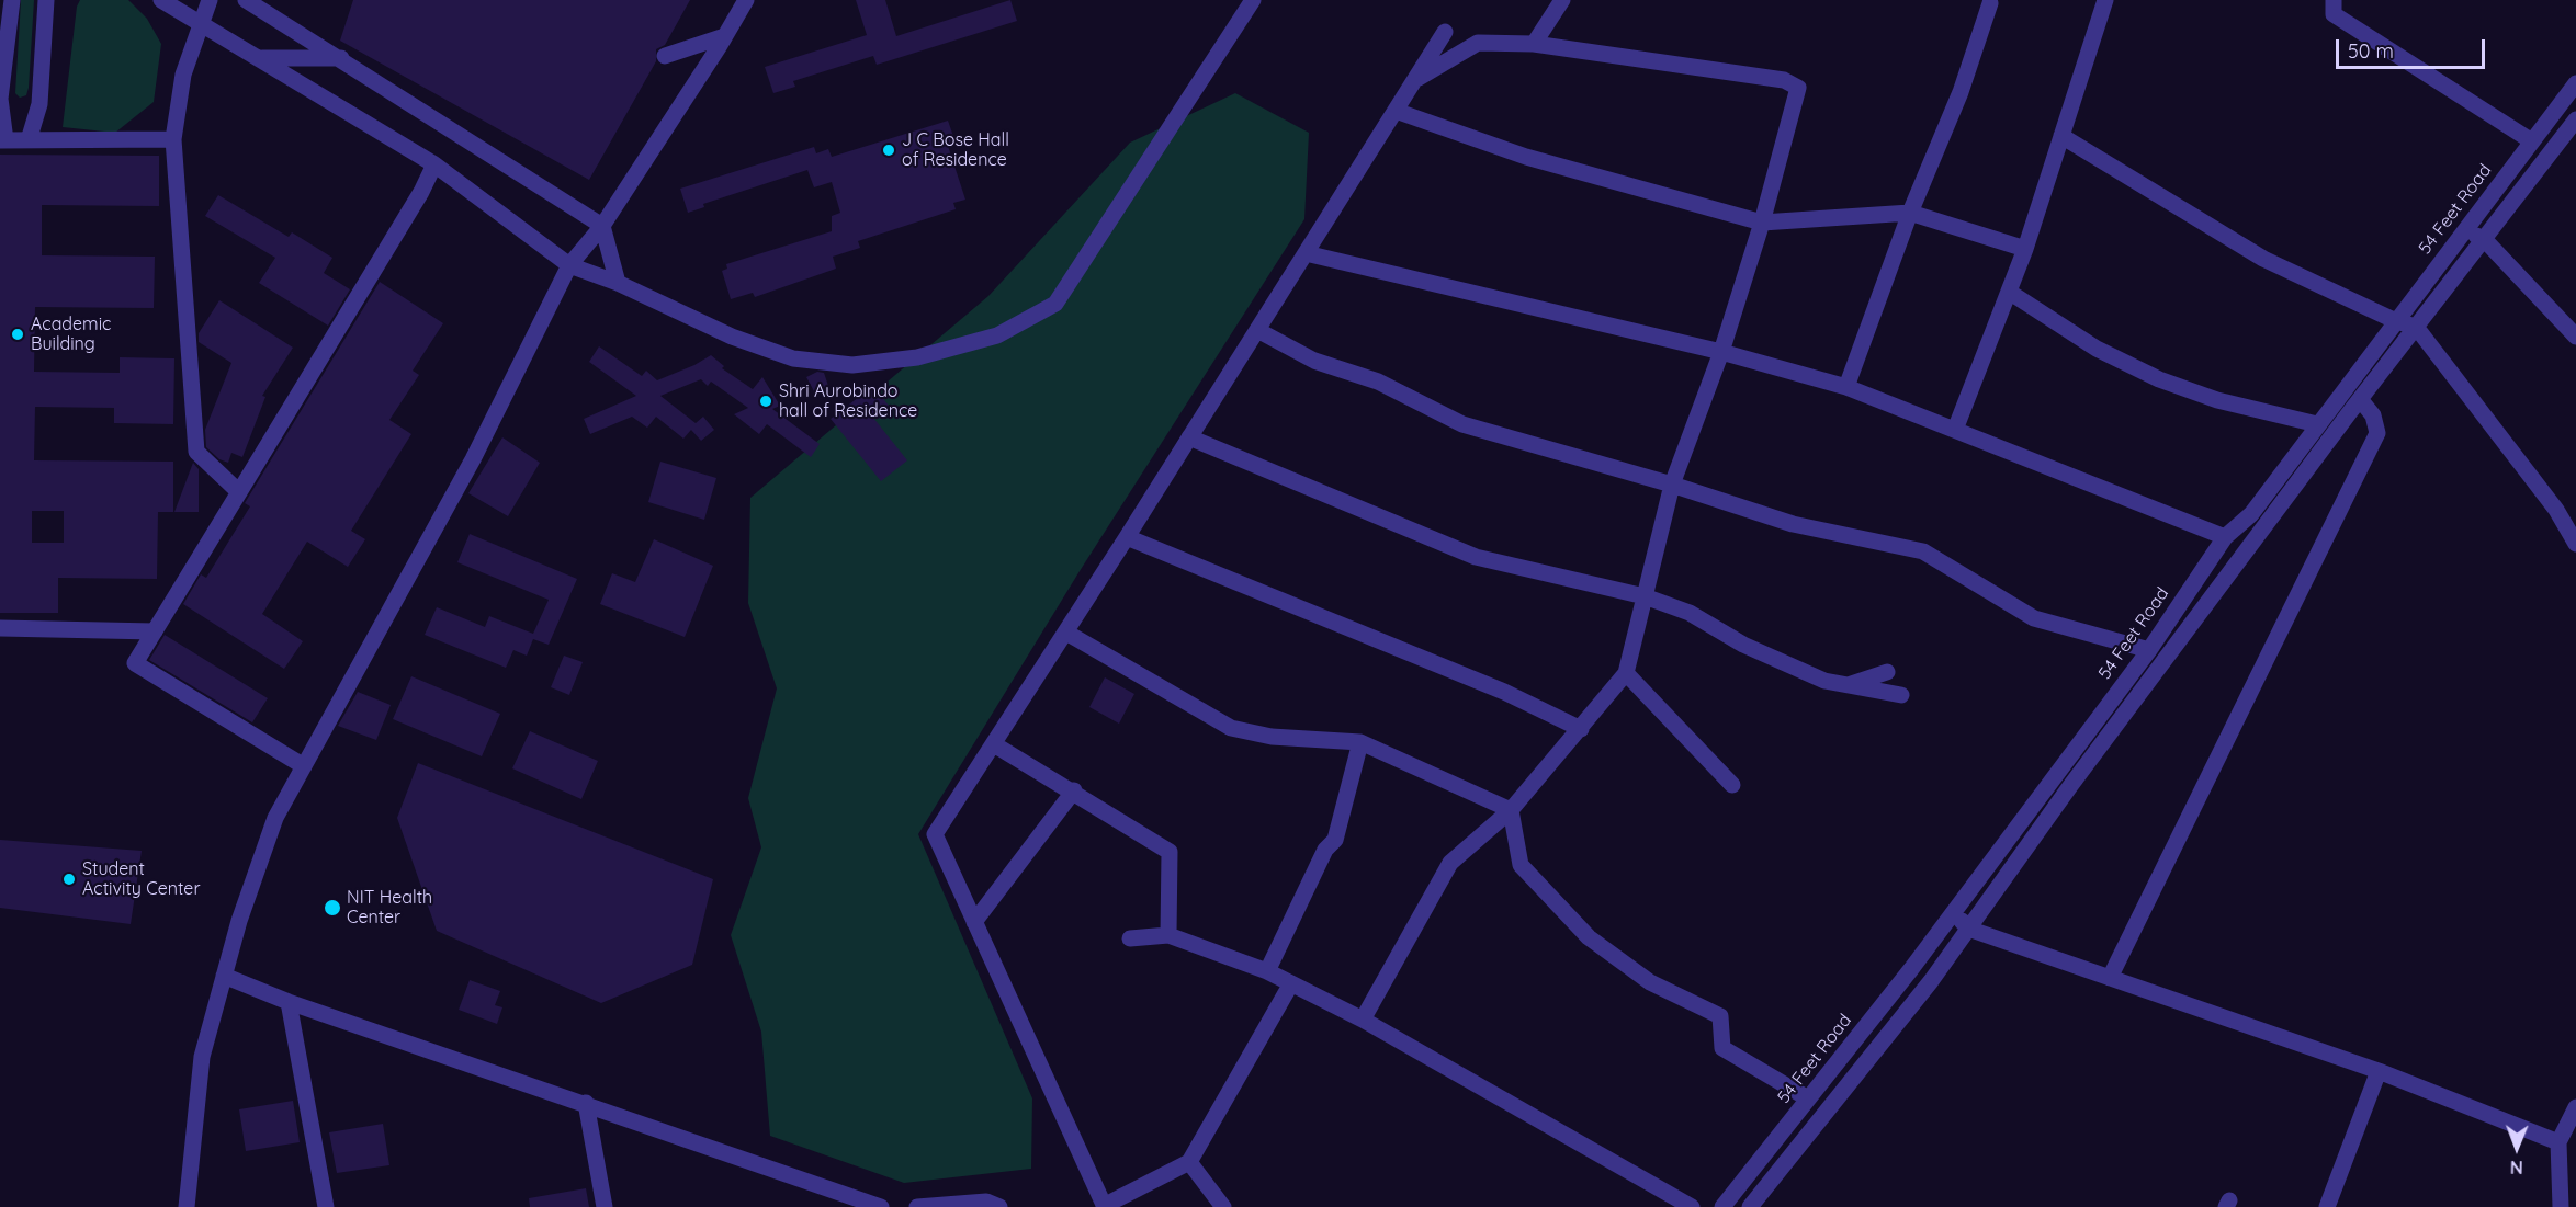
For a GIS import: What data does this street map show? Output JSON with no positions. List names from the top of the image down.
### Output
{
  "streets": {
    "street": ["54 Feet Road"]
  },
  "places": [
    "J C Bose Hall of Residence",
    "Academic Building",
    "Shri Aurobindo hall of Residence",
    "Student Activity Center",
    "NIT Health Center"
  ],
  "scale_bar": "50 m",
  "north": "bottom"
}
